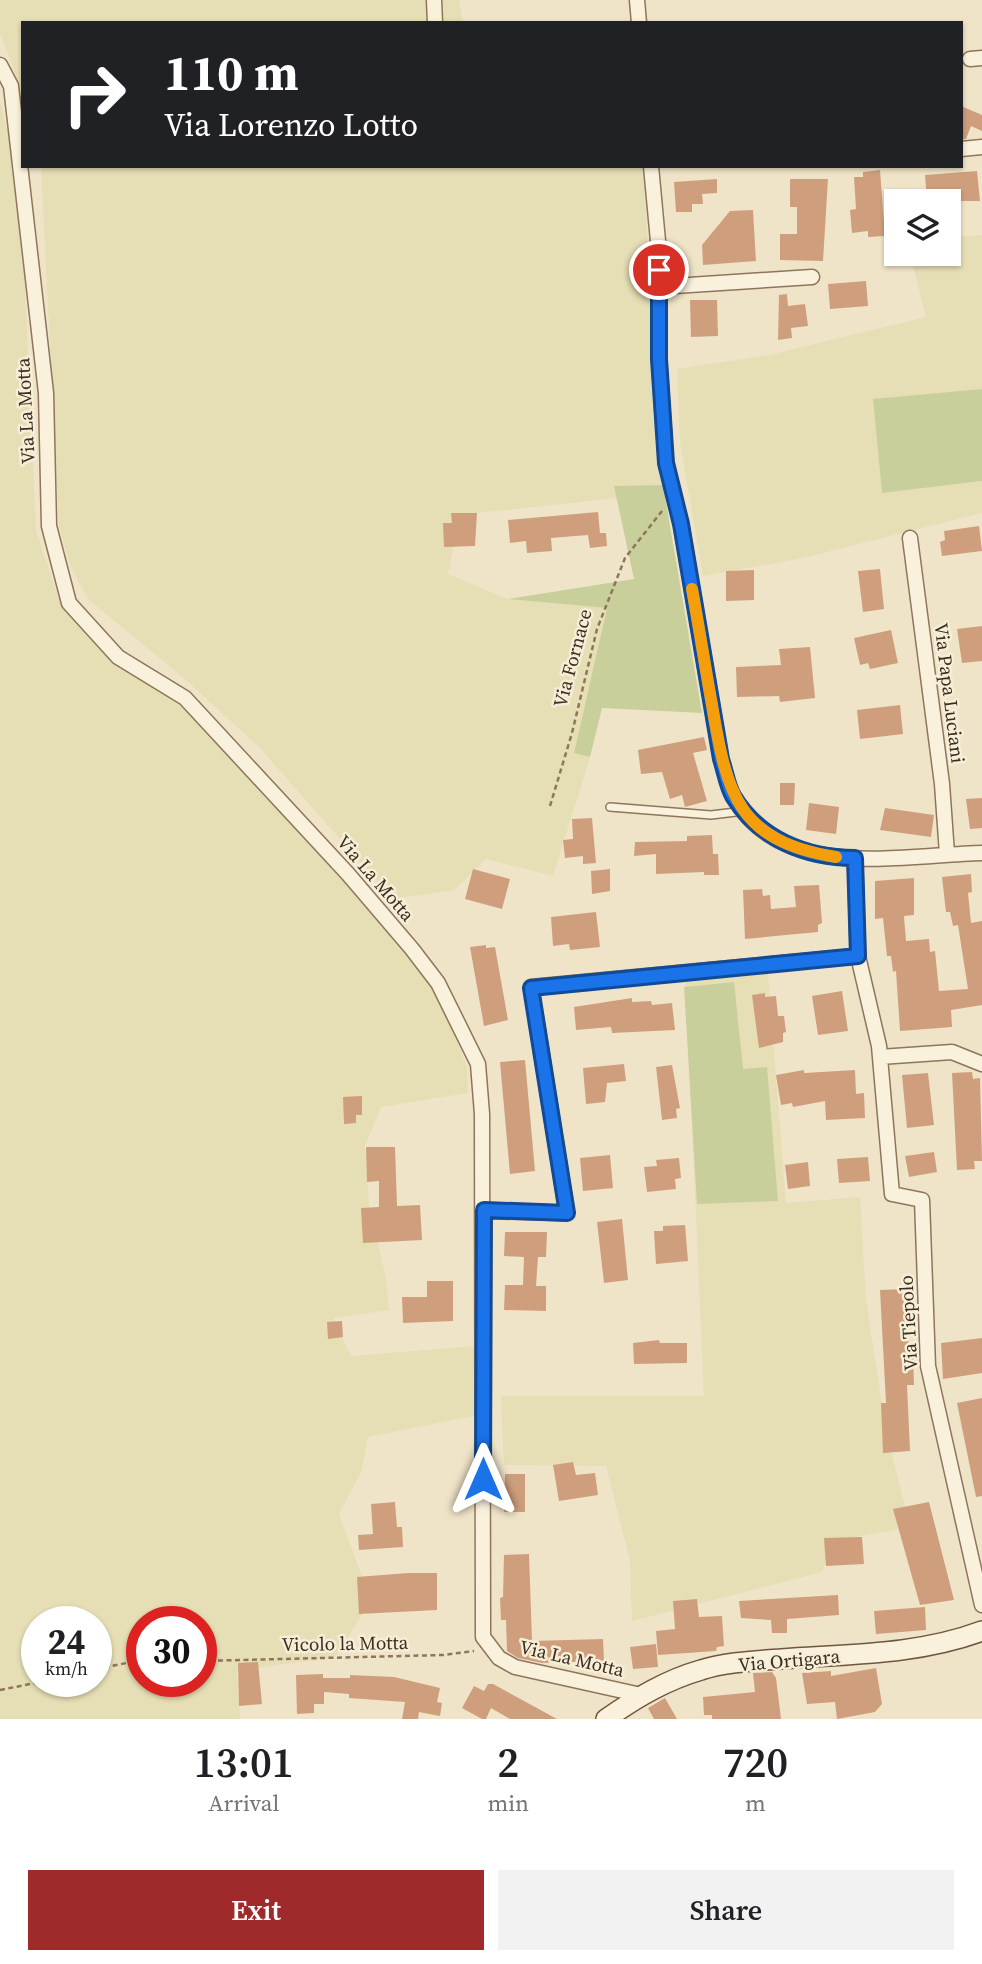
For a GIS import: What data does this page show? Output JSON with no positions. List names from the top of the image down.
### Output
{
  "streets": {
    "street": [
      "Via La Motta",
      "Via Papa Luciani",
      "Via Tiepolo",
      "Via Ortigara"
    ],
    "path": ["Via Fornace", "Vicolo la Motta"]
  },
  "crossings": [
    ["Via La Motta", "Vicolo la Motta"],
    ["Via La Motta", "Via Ortigara"]
  ],
  "page": {
    "turn": ["110 m", "Via Lorenzo Lotto"],
    "speed": "24 km/h",
    "limit": "30",
    "eta": [
      "13:01",
      "Arrival",
      "2",
      "min",
      "720",
      "m"
    ],
    "buttons": ["Exit", "Share"]
  }
}
